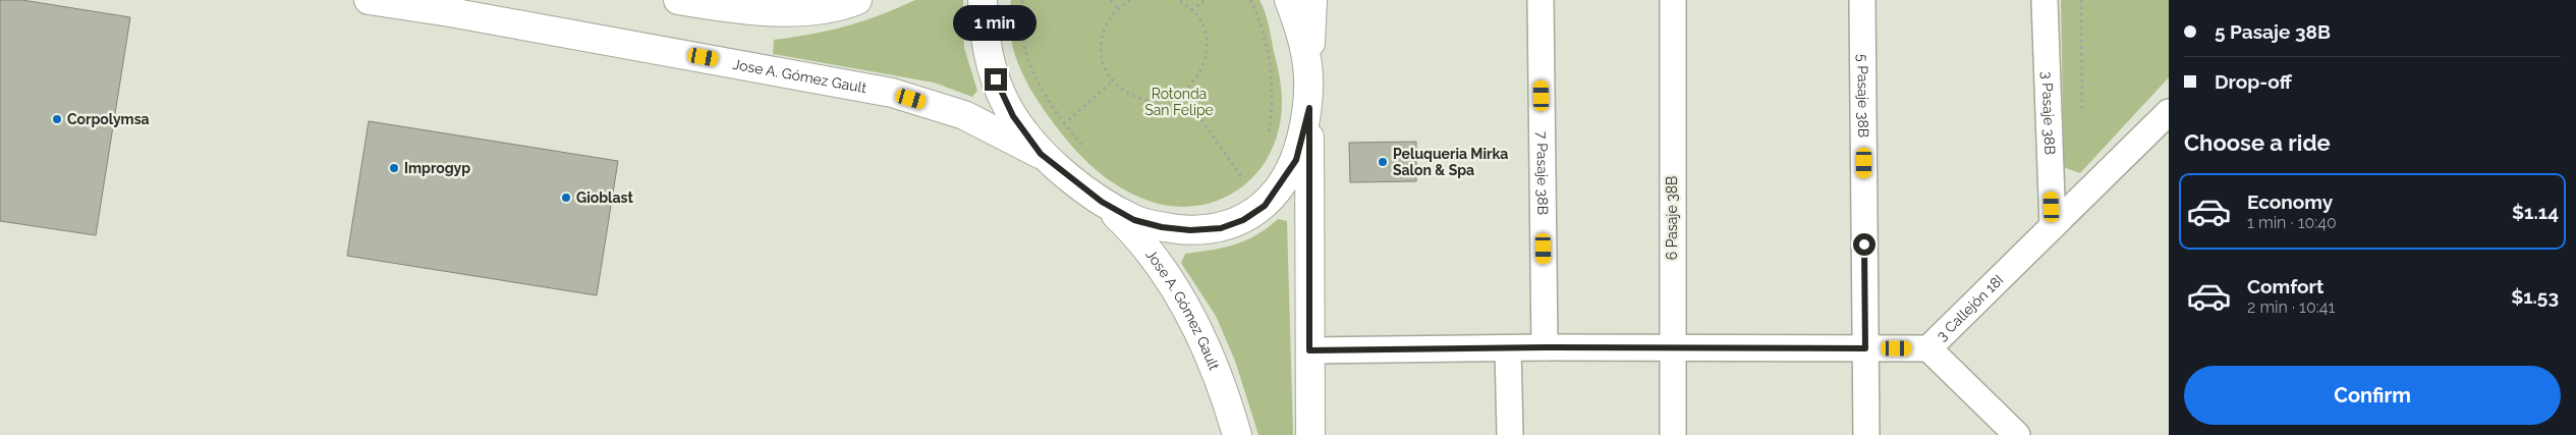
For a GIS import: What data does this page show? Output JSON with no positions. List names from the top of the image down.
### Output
{
  "streets": {
    "main road": ["Jose A. Gómez Gault"],
    "street": [
      "5 Pasaje 38B",
      "3 Pasaje 38B",
      "7 Pasaje 38B",
      "6 Pasaje 38B",
      "3 Callejón 18I"
    ]
  },
  "crossings": [
    ["5 Pasaje 38B", "3 Callejón 18I"],
    ["3 Pasaje 38B", "3 Callejón 18I"],
    ["7 Pasaje 38B", "3 Callejón 18I"],
    ["6 Pasaje 38B", "3 Callejón 18I"]
  ],
  "parks": ["Rotonda San Felipe"],
  "places": [
    "Corpolymsa",
    "Peluqueria Mirka Salon & Spa",
    "Improgyp",
    "Gioblast"
  ],
  "page": {
    "banner": ["5 Pasaje 38B", "Drop-off"],
    "bubble": "1 min",
    "heading": "Choose a ride",
    "list": [
      {
        "name": "Economy",
        "note": "1 min · 10:40",
        "value": "$1.14"
      },
      {
        "name": "Comfort",
        "note": "2 min · 10:41",
        "value": "$1.53"
      }
    ],
    "buttons": "Confirm"
  }
}
